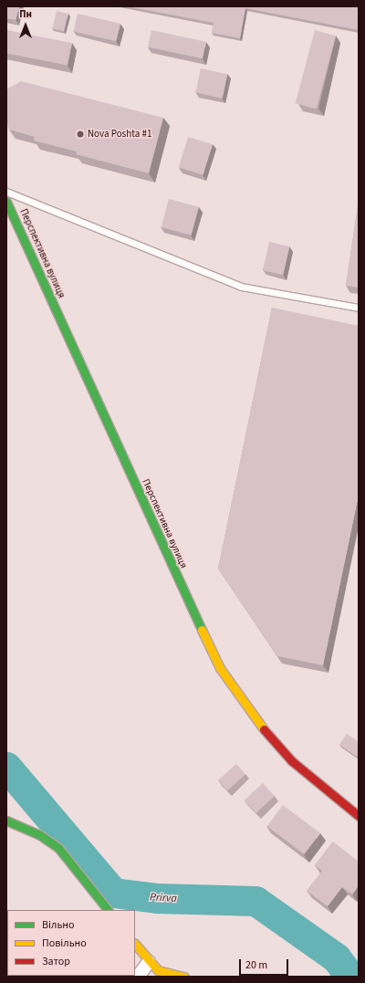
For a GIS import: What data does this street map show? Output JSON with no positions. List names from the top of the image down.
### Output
{
  "streets": {
    "street": ["Перспективна вулиця"]
  },
  "water": ["Prirva"],
  "places": ["Nova Poshta #1"],
  "legend": ["Вільно", "Повільно", "Затор"],
  "scale_bar": "20 m",
  "north": "top"
}
